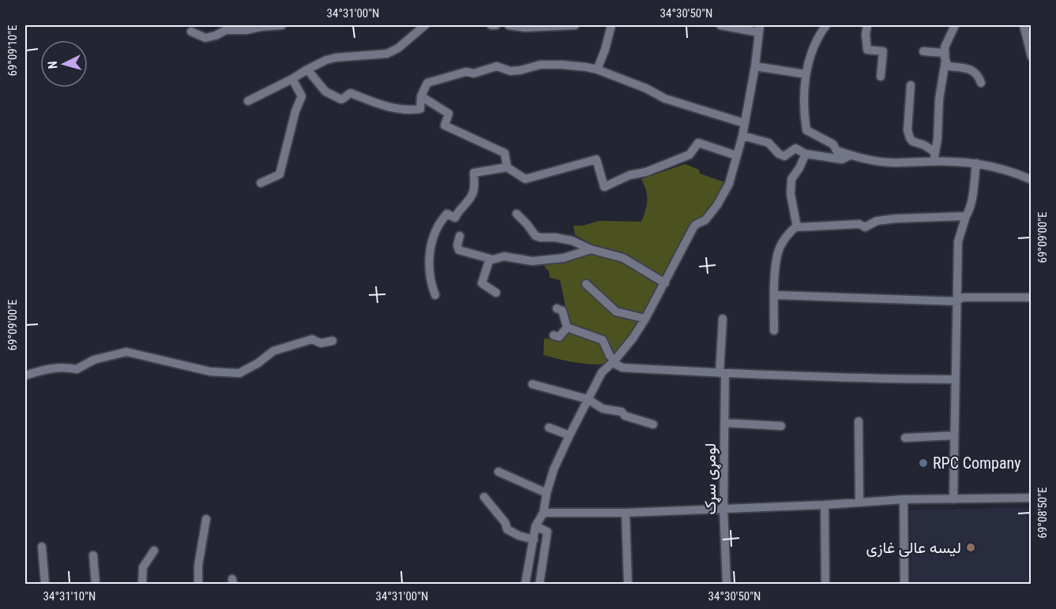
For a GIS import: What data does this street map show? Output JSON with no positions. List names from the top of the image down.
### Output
{
  "streets": {
    "street": ["لومړی سړک"]
  },
  "places": ["RPC Company", "لیسه عالی غازی"],
  "north": "left",
  "coordinates": [
    "34°31'00\"N",
    "34°30'50\"N",
    "69°09'10\"E",
    "69°09'00\"E",
    "69°08'50\"E",
    "34°31'10\"N"
  ]
}
